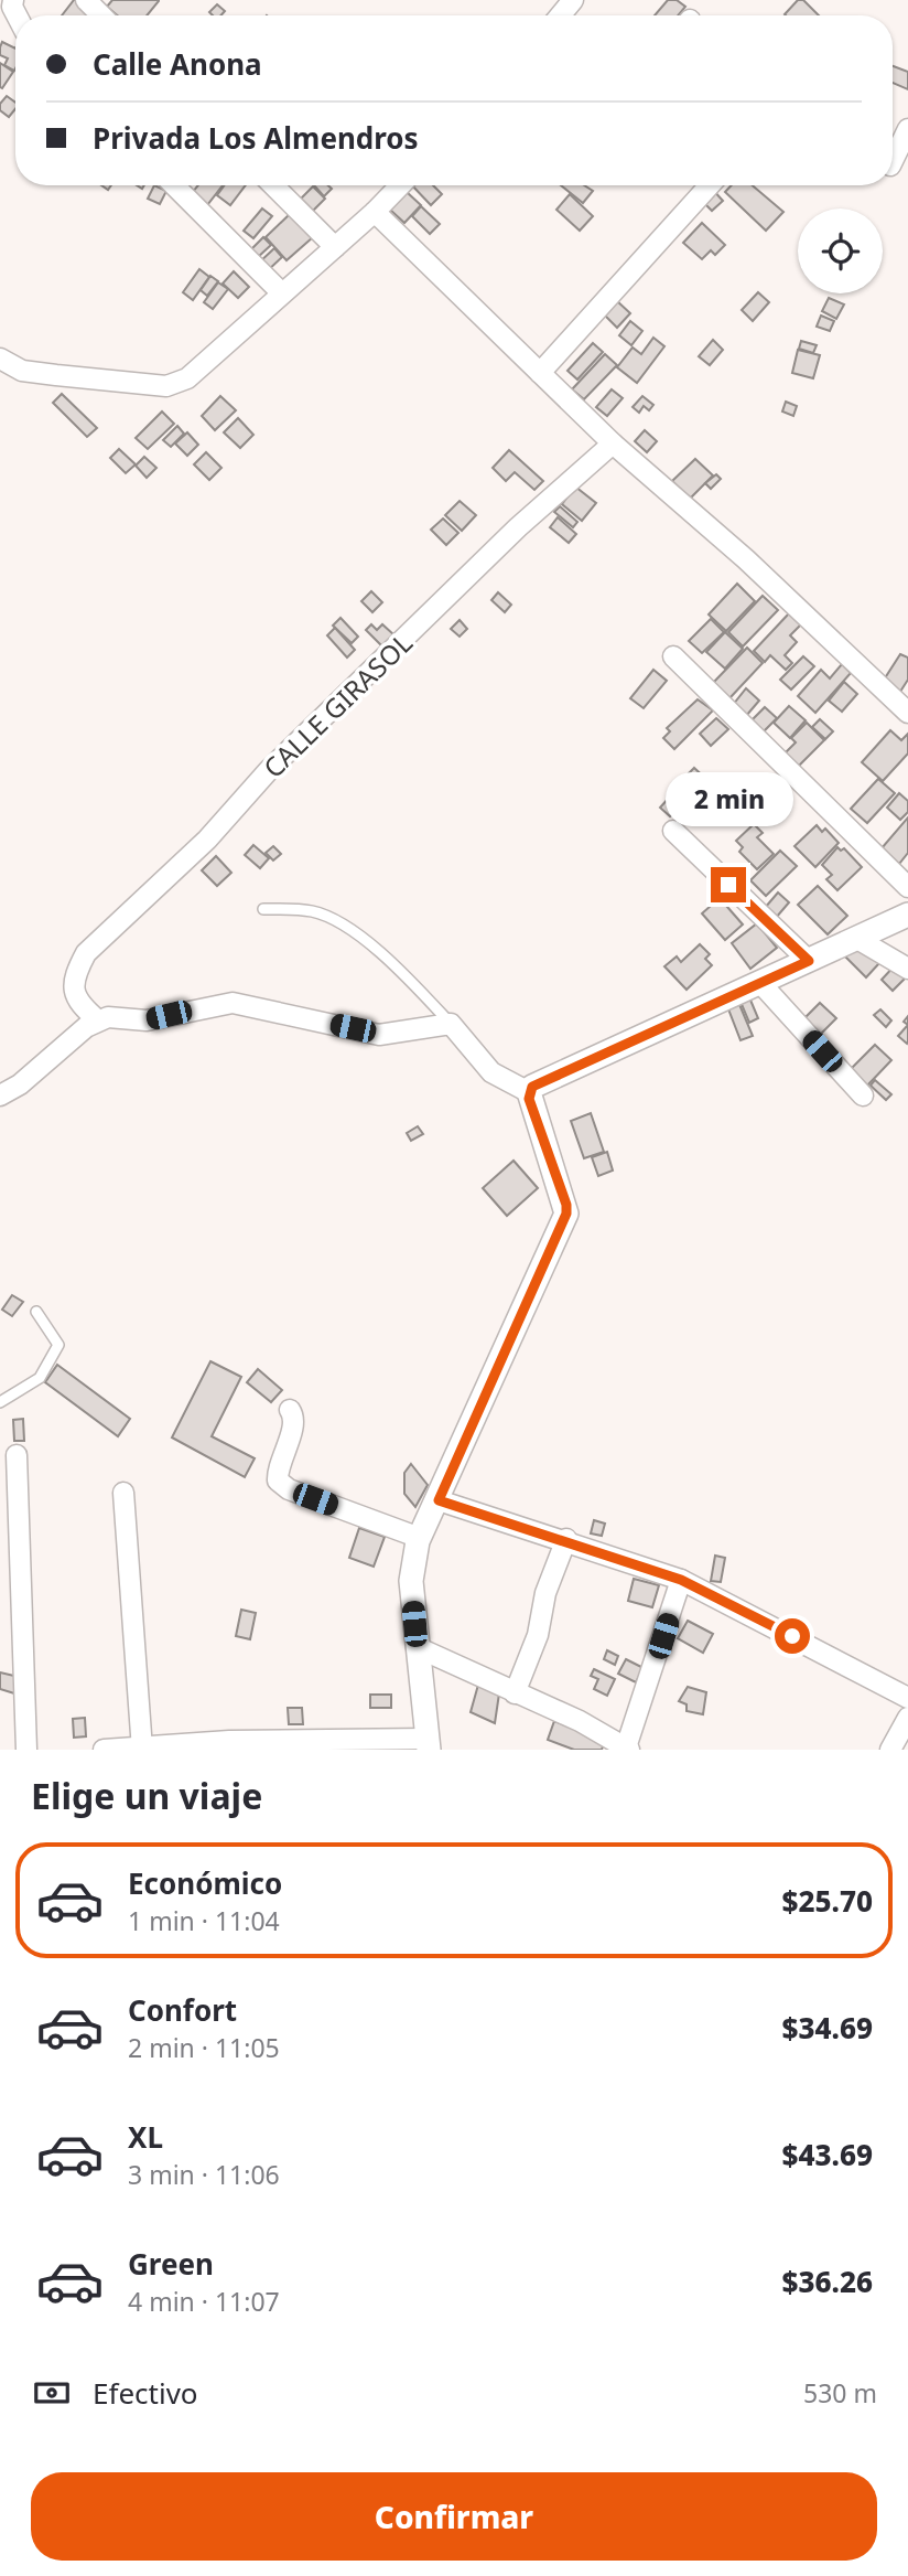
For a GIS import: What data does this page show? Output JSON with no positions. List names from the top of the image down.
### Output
{
  "streets": {
    "street": ["CALLE GIRASOL"]
  },
  "page": {
    "banner": ["Calle Anona", "Privada Los Almendros"],
    "bubble": "2 min",
    "heading": "Elige un viaje",
    "list": [
      {
        "name": "Económico",
        "note": "1 min · 11:04",
        "value": "$25.70"
      },
      {
        "name": "Confort",
        "note": "2 min · 11:05",
        "value": "$34.69"
      },
      {
        "name": "XL",
        "note": "3 min · 11:06",
        "value": "$43.69"
      },
      {
        "name": "Green",
        "note": "4 min · 11:07",
        "value": "$36.26"
      }
    ],
    "pay": ["Efectivo", "530 m"],
    "buttons": "Confirmar"
  }
}
